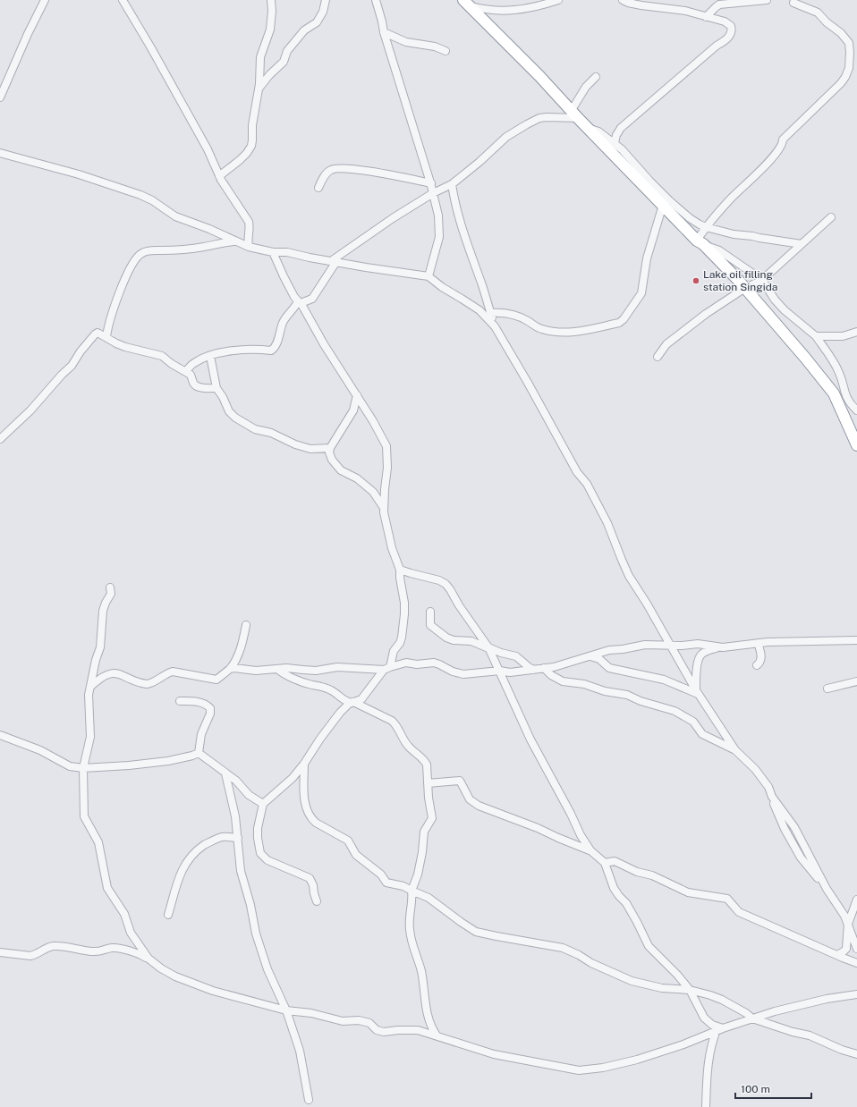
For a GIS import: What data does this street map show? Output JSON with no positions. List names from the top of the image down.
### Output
{
  "places": ["Lake oil filling station Singida"],
  "scale_bar": "100 m"
}
